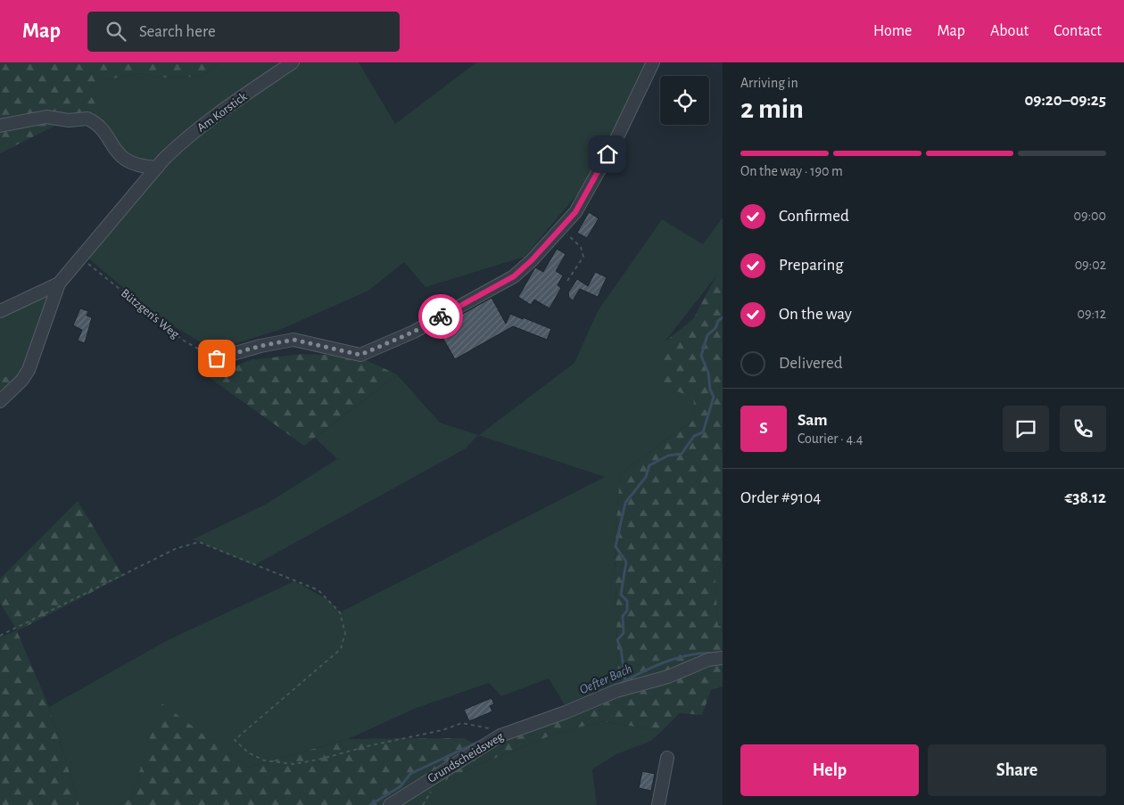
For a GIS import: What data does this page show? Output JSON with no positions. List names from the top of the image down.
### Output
{
  "streets": {
    "street": ["Am Korstick", "Grundscheidsweg"],
    "path": ["Bützgen's Weg"]
  },
  "crossings": [
    ["Am Korstick", "Bützgen's Weg"]
  ],
  "water": ["Oefter Bach"],
  "page": {
    "header": "Map",
    "search": "Search here",
    "nav": [
      "Home",
      "Map",
      "About",
      "Contact"
    ],
    "heading": ["2 min", "Arriving in", "09:20–09:25"],
    "panel": [
      "Sam",
      "Courier · 4.4",
      "Order #9104",
      "€38.12"
    ],
    "bar": "On the way · 190 m",
    "list": [
      ["Confirmed", "09:00"],
      ["Preparing", "09:02"],
      ["On the way", "09:12"],
      "Delivered"
    ],
    "round": "S",
    "buttons": ["Help", "Share"]
  }
}
